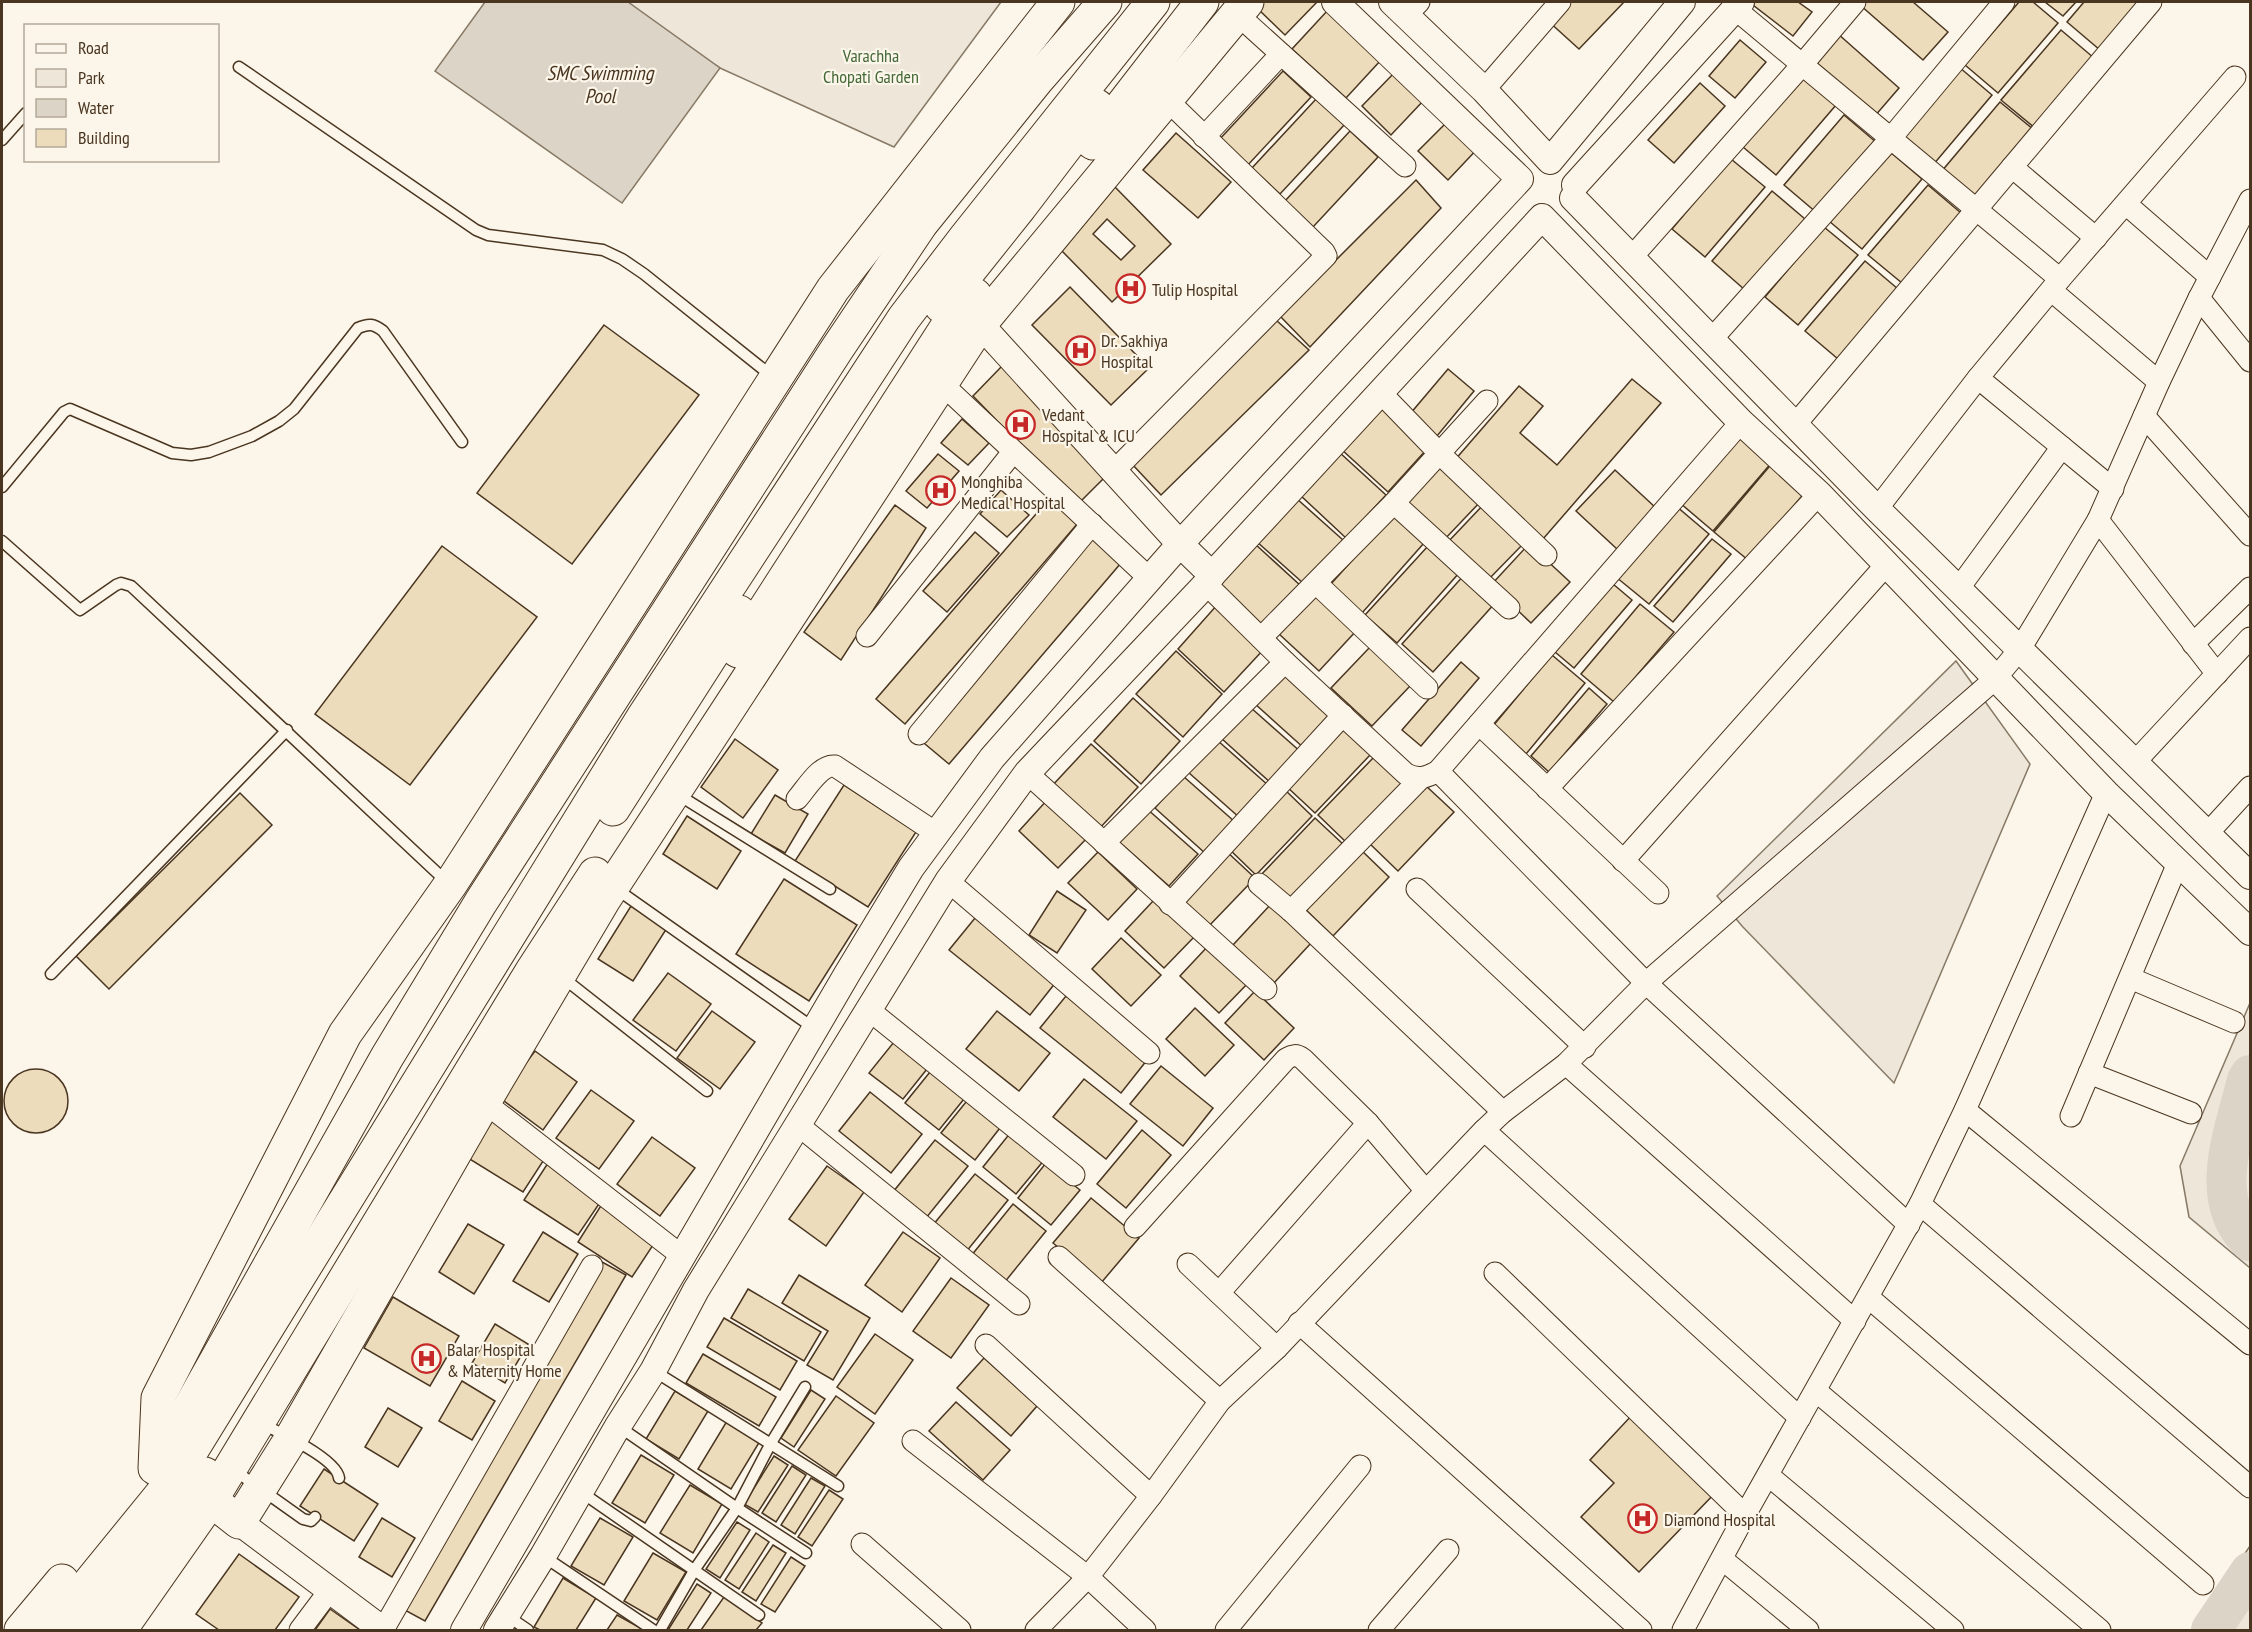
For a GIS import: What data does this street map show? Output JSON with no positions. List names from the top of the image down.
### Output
{
  "water": ["SMC Swimming Pool"],
  "parks": ["Varachha Chopati Garden"],
  "places": {
    "hospital": [
      "Tulip Hospital",
      "Dr. Sakhiya Hospital",
      "Vedant Hospital & ICU",
      "Monghiba Medical Hospital",
      "Balar Hospital & Maternity Home",
      "Diamond Hospital"
    ]
  },
  "legend": [
    "Road",
    "Park",
    "Water",
    "Building"
  ]
}
